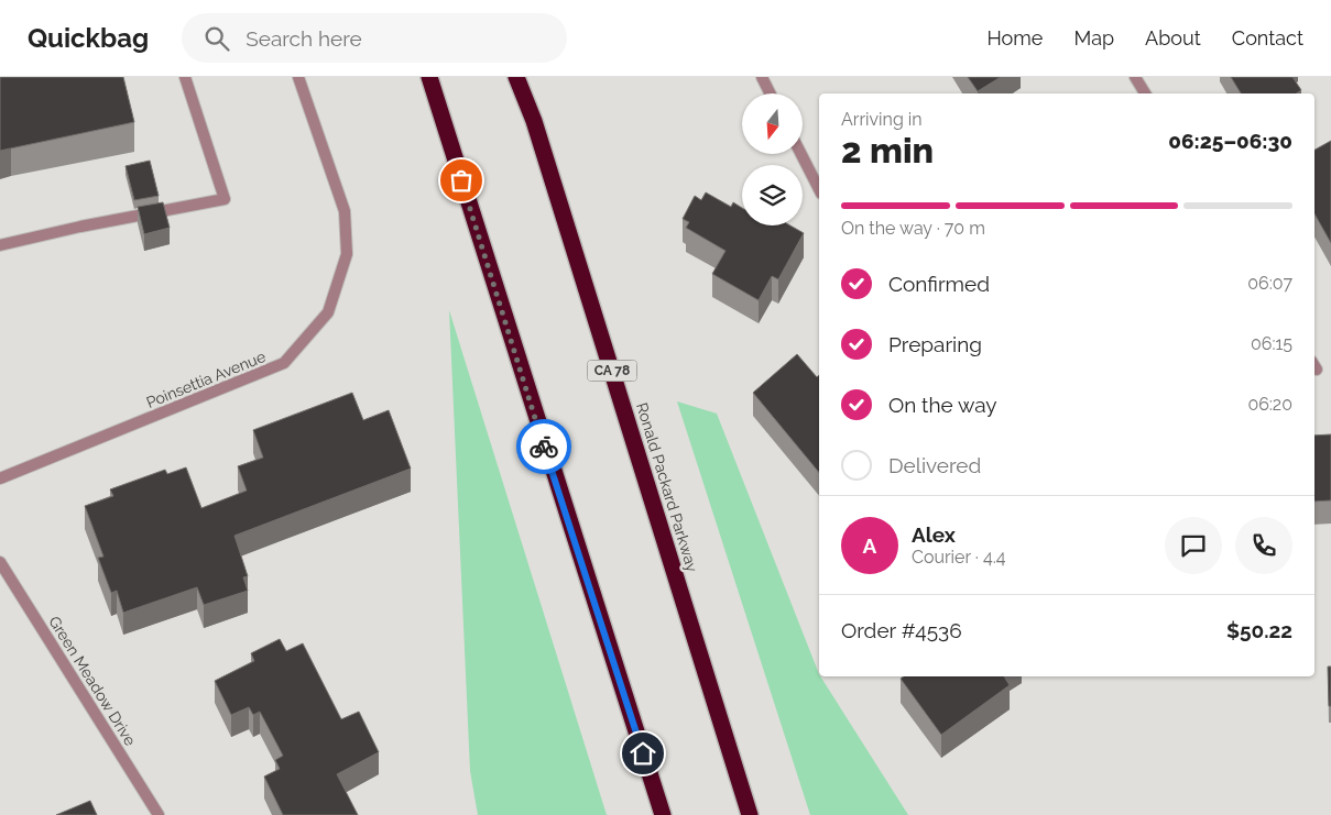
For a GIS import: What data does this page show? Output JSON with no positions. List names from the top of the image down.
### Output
{
  "streets": {
    "highway": ["CA 78", "Ronald Packard Parkway"],
    "street": ["Poinsettia Avenue", "Green Meadow Drive"]
  },
  "north": "bottom",
  "page": {
    "header": "Quickbag",
    "search": "Search here",
    "nav": [
      "Home",
      "Map",
      "About",
      "Contact"
    ],
    "heading": ["2 min", "Arriving in", "06:25–06:30"],
    "panel": [
      "Alex",
      "Courier · 4.4",
      "Order #4536",
      "$50.22"
    ],
    "bar": "On the way · 70 m",
    "list": [
      ["Confirmed", "06:07"],
      ["Preparing", "06:15"],
      ["On the way", "06:20"],
      "Delivered"
    ],
    "round": "A"
  }
}
